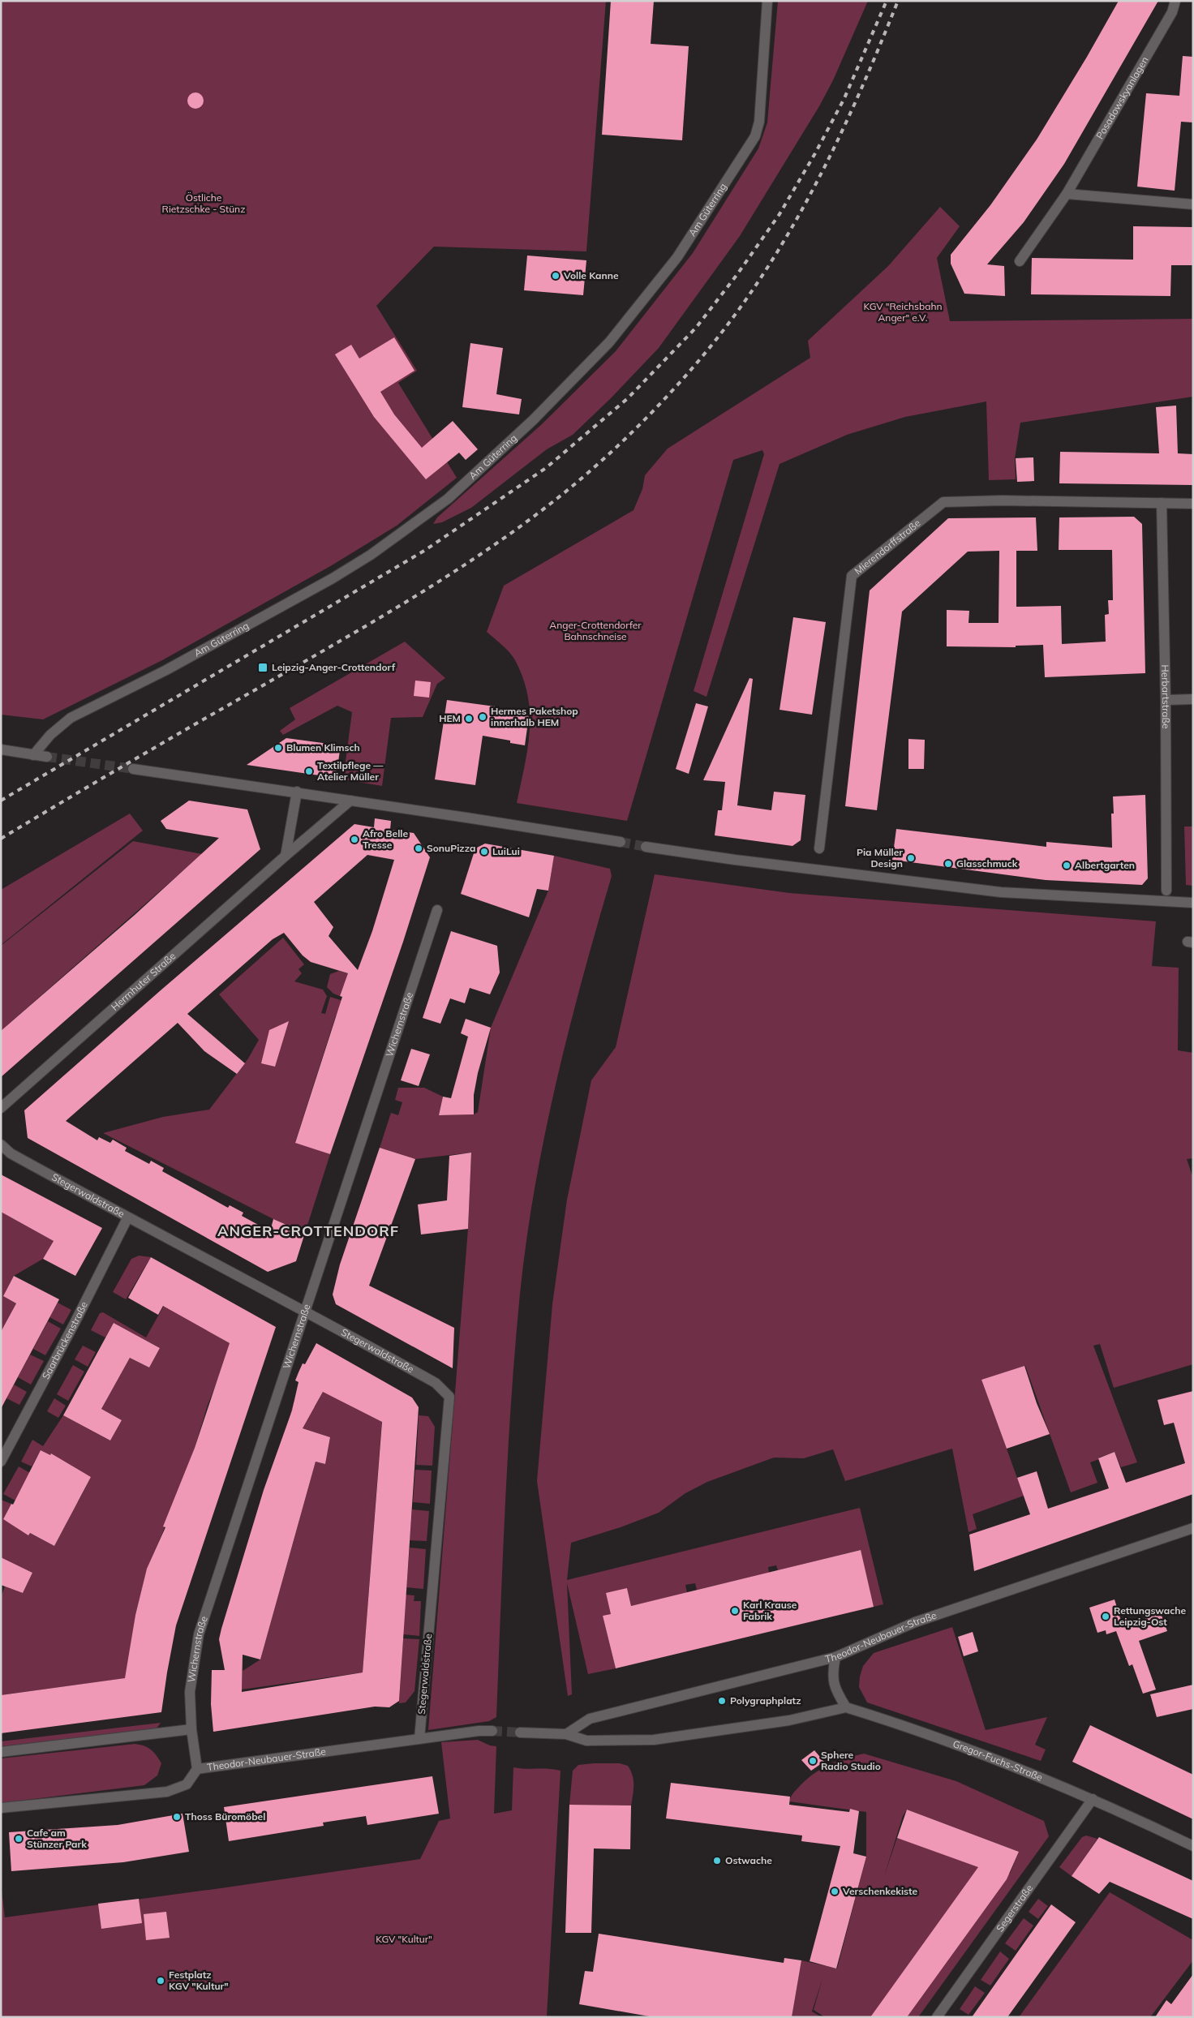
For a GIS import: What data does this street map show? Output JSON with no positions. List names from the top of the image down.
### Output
{
  "streets": {
    "street": [
      "Posadowskyanlagen",
      "Am Güterring",
      "Mierendorffstraße",
      "Herbartstraße",
      "Herrnhuter Straße",
      "Wichernstraße",
      "Stegerwaldstraße",
      "Saarbrückenstraße",
      "Theodor-Neubauer-Straße",
      "Gregor-Fuchs-Straße",
      "Segerstraße"
    ]
  },
  "crossings": [
    ["Mierendorffstraße", "Herbartstraße"],
    ["Wichernstraße", "Stegerwaldstraße"],
    ["Wichernstraße", "Theodor-Neubauer-Straße"],
    ["Stegerwaldstraße", "Saarbrückenstraße"],
    ["Stegerwaldstraße", "Theodor-Neubauer-Straße"],
    ["Gregor-Fuchs-Straße", "Segerstraße"]
  ],
  "districts": ["ANGER-CROTTENDORF"],
  "parks": [
    "Östliche Rietzschke - Stünz",
    "KGV \"Reichsbahn Anger\" e.V.",
    "Anger-Crottendorfer Bahnschneise",
    "KGV \"Kultur\""
  ],
  "places": {
    "other": [
      "Volle Kanne",
      "Hermes Paketshop innerhalb HEM",
      "HEM",
      "Blumen Klimsch",
      "Textilpflege — Atelier Müller",
      "Afro Belle Tresse",
      "SonuPizza",
      "LuiLui",
      "Pia Müller Design",
      "Glasschmuck",
      "Albertgarten",
      "Karl Krause Fabrik",
      "Rettungswache Leipzig-Ost",
      "Polygraphplatz",
      "Sphere Radio Studio",
      "Thoss Büromöbel",
      "Cafe am Stünzer Park",
      "Ostwache",
      "Verschenkekiste",
      "Festplatz KGV \"Kultur\""
    ],
    "transit": ["Leipzig-Anger-Crottendorf"]
  }
}
